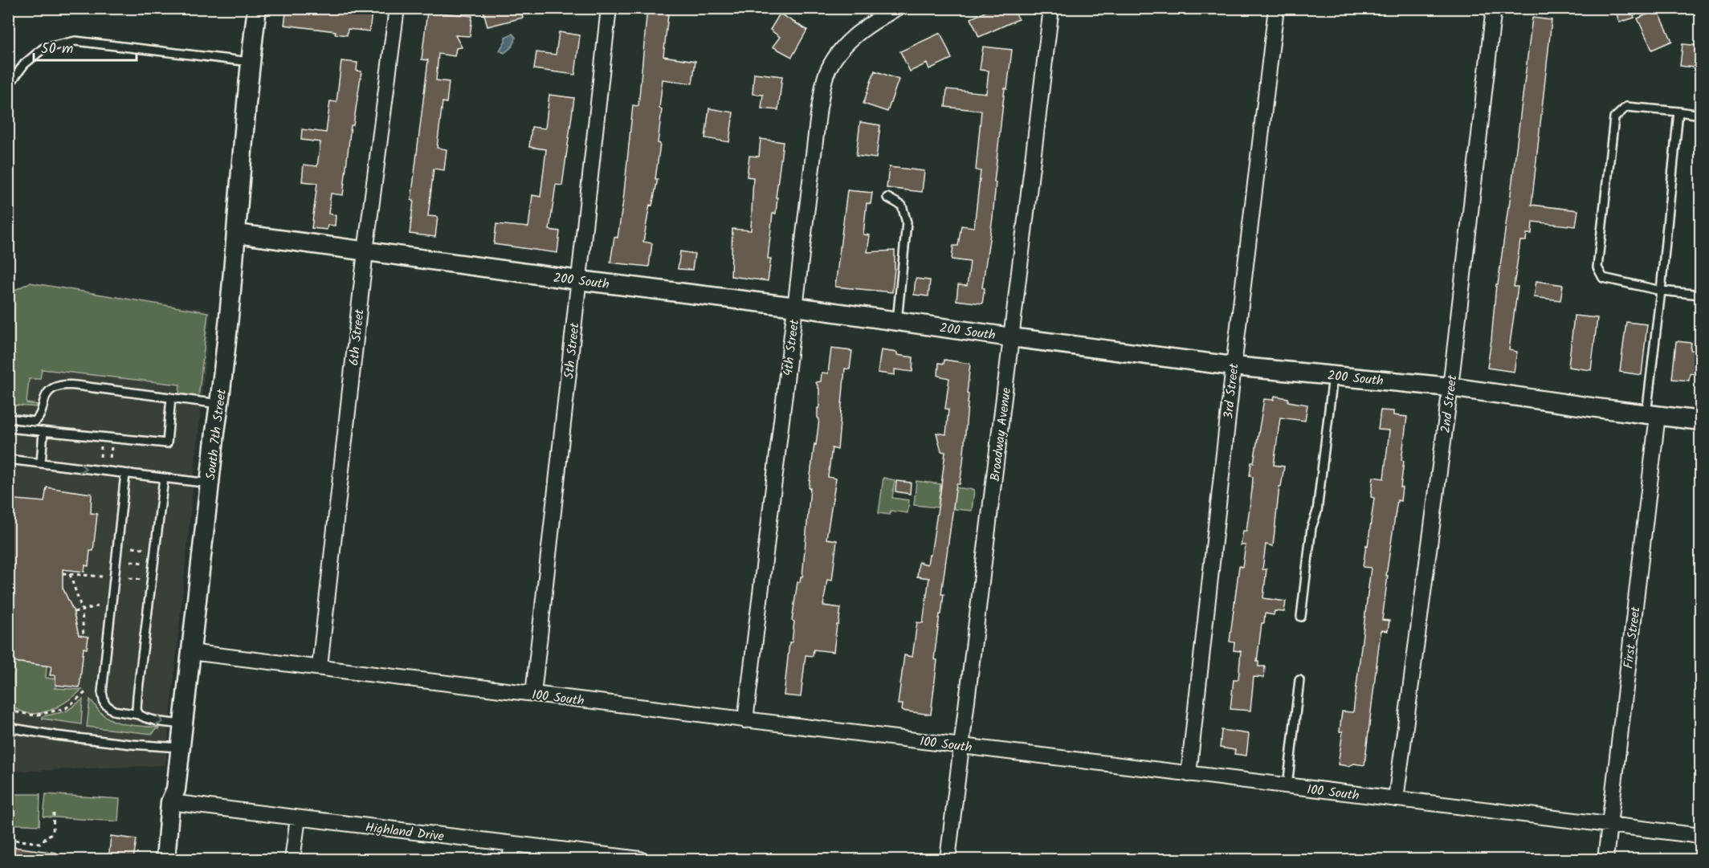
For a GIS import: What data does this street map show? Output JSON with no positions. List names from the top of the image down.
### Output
{
  "streets": {
    "street": [
      "200 South",
      "6th Street",
      "4th Street",
      "5th Street",
      "3rd Street",
      "2nd Street",
      "South 7th Street",
      "Broadway Avenue",
      "First Street",
      "100 South",
      "Highland Drive"
    ]
  },
  "crossings": [
    ["200 South", "6th Street"],
    ["200 South", "4th Street"],
    ["200 South", "5th Street"],
    ["200 South", "3rd Street"],
    ["200 South", "2nd Street"],
    ["200 South", "South 7th Street"],
    ["200 South", "Broadway Avenue"],
    ["200 South", "First Street"],
    ["6th Street", "100 South"],
    ["4th Street", "100 South"],
    ["5th Street", "100 South"],
    ["3rd Street", "100 South"],
    ["2nd Street", "100 South"],
    ["South 7th Street", "100 South"],
    ["South 7th Street", "Highland Drive"],
    ["Broadway Avenue", "100 South"],
    ["First Street", "100 South"]
  ],
  "scale_bar": "50 m"
}
